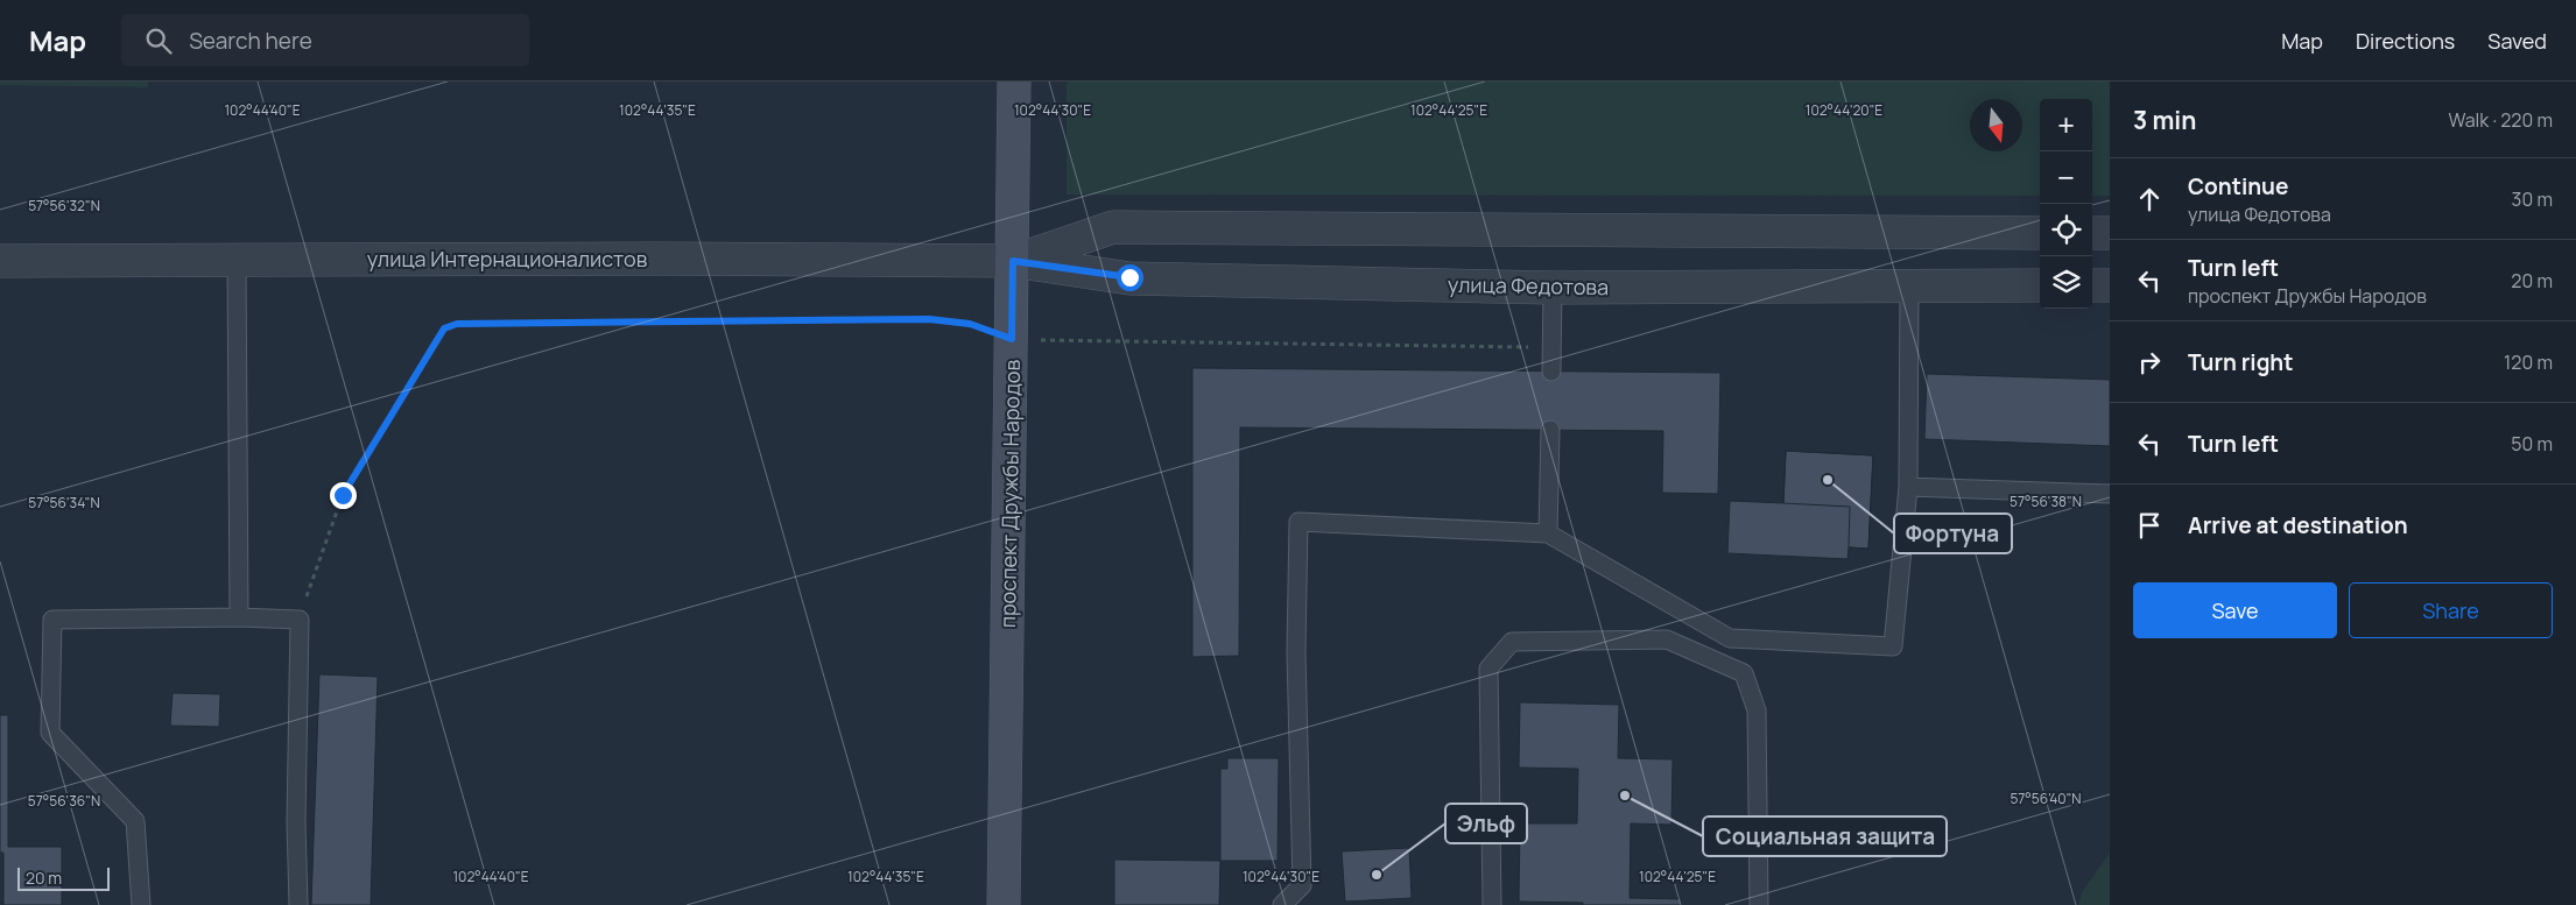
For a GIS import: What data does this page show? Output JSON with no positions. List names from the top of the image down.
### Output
{
  "streets": {
    "main road": ["проспект Дружбы Народов"],
    "street": ["улица Интернационалистов", "улица Федотова"]
  },
  "crossings": [
    ["улица Интернационалистов", "улица Федотова"],
    ["улица Интернационалистов", "проспект Дружбы Народов"],
    ["улица Федотова", "проспект Дружбы Народов"]
  ],
  "places": ["Фортуна", "Социальная защита", "Эльф"],
  "scale_bar": "20 m",
  "north": "bottom",
  "page": {
    "header": "Map",
    "search": "Search here",
    "nav": ["Map", "Directions", "Saved"],
    "heading": ["3 min", "Walk · 220 m"],
    "map_buttons": ["+", "−"],
    "list": [
      ["Continue", "улица Федотова", "30 m"],
      ["Turn left", "проспект Дружбы Народов", "20 m"],
      ["Turn right", "120 m"],
      ["Turn left", "50 m"],
      "Arrive at destination"
    ],
    "buttons": ["Save", "Share"],
    "scale": "20 m"
  },
  "coordinates": [
    "102°44'40\"E",
    "102°44'35\"E",
    "102°44'30\"E",
    "102°44'25\"E",
    "102°44'20\"E",
    "57°56'32\"N",
    "57°56'38\"N",
    "57°56'34\"N",
    "57°56'40\"N",
    "57°56'36\"N"
  ]
}
